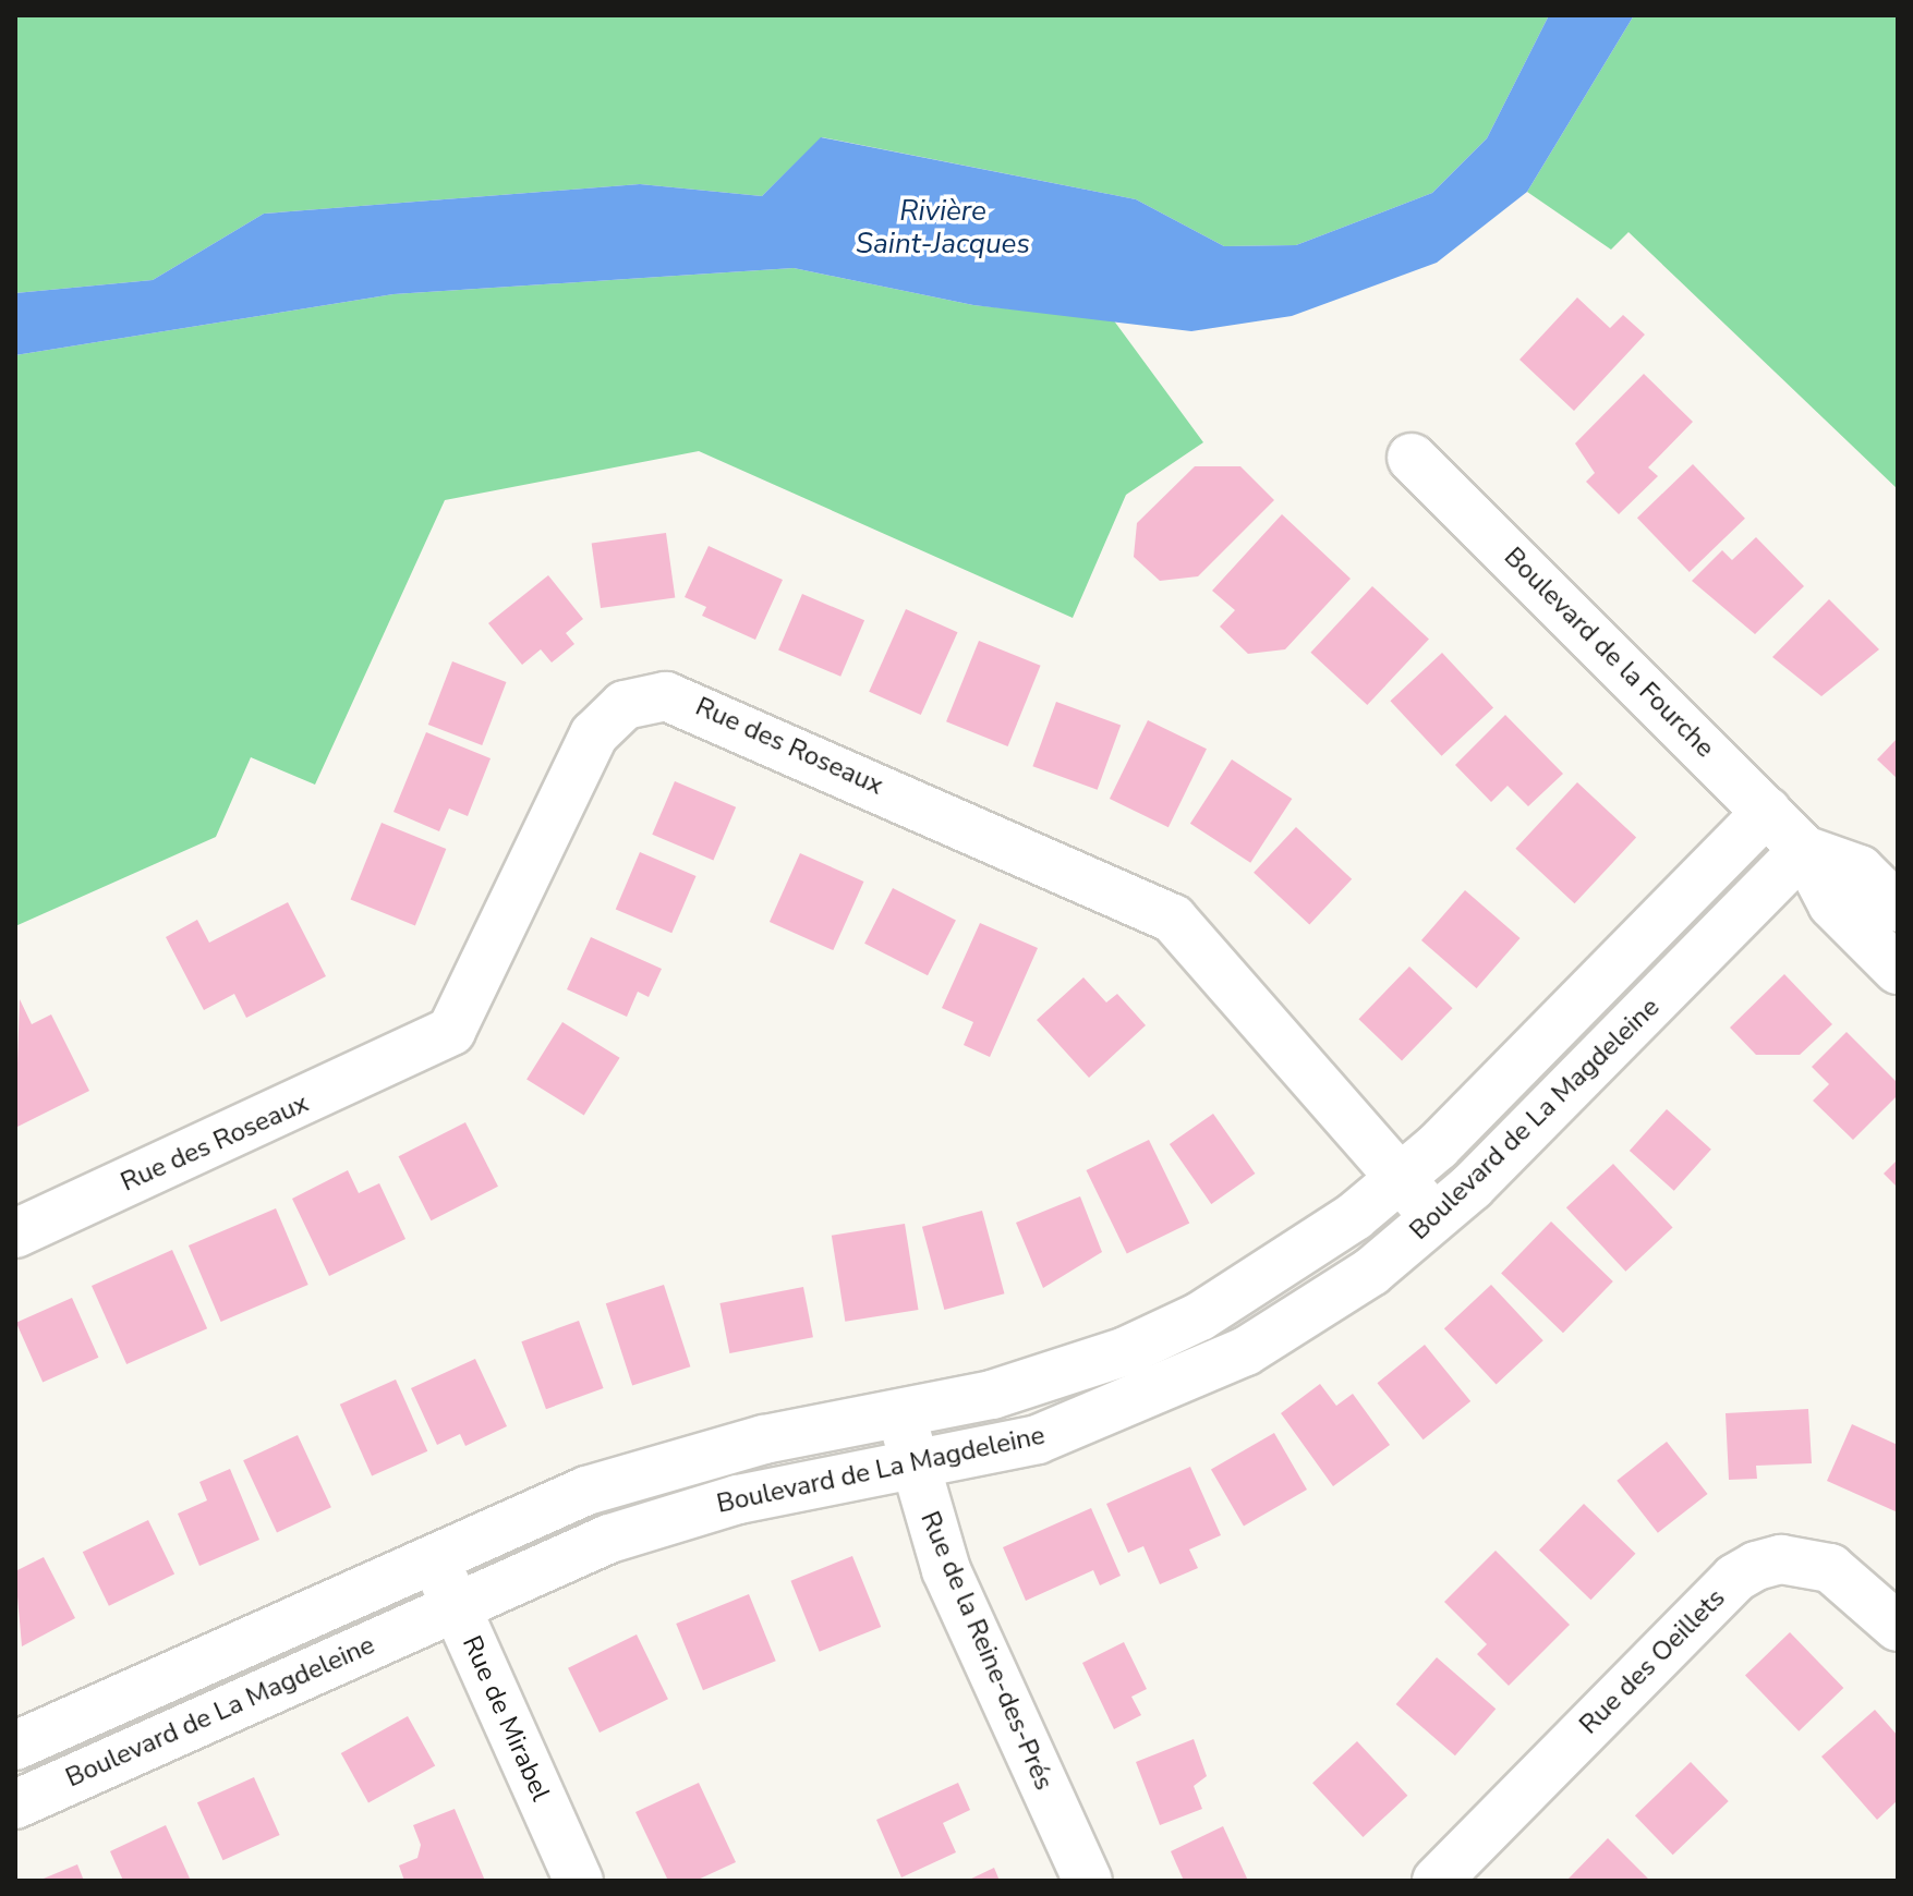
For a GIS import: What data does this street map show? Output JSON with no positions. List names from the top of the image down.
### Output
{
  "streets": {
    "street": [
      "Boulevard de la Fourche",
      "Rue des Roseaux",
      "Boulevard de La Magdeleine",
      "Rue de la Reine-des-Prés",
      "Rue des Oeillets",
      "Rue de Mirabel"
    ]
  },
  "crossings": [
    ["Boulevard de la Fourche", "Boulevard de La Magdeleine"],
    ["Rue des Roseaux", "Boulevard de La Magdeleine"],
    ["Boulevard de La Magdeleine", "Rue de la Reine-des-Prés"],
    ["Boulevard de La Magdeleine", "Rue de Mirabel"]
  ],
  "water": ["Rivière Saint-Jacques"]
}
